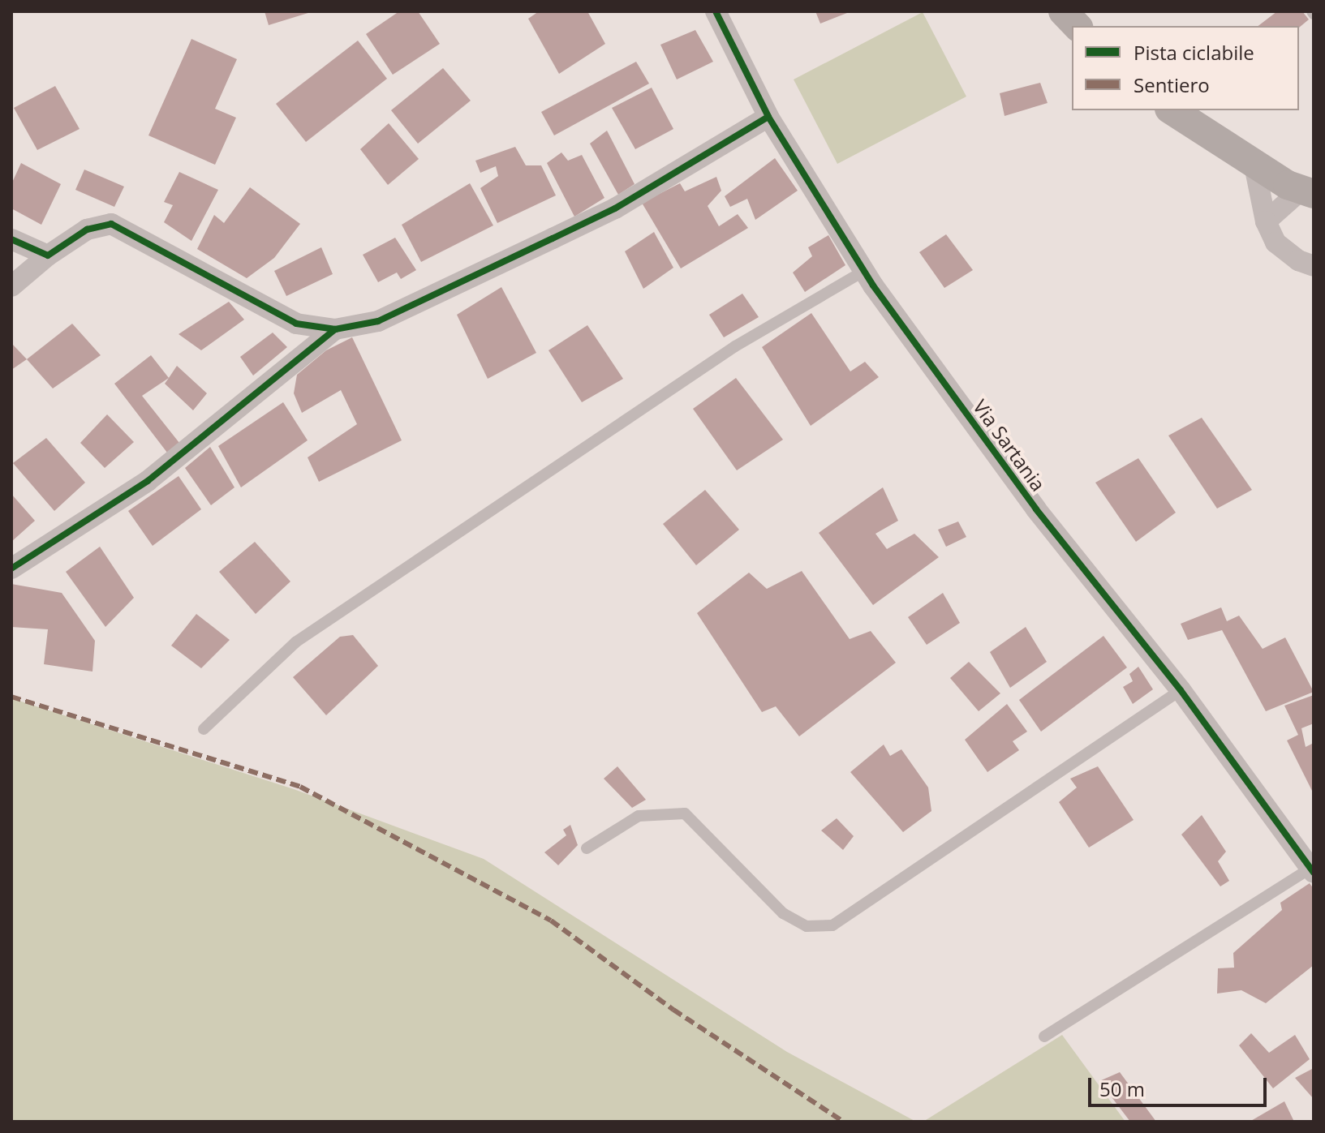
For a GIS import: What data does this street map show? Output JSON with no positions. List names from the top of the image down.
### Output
{
  "streets": {
    "street": ["Via Sartania"]
  },
  "legend": ["Pista ciclabile", "Sentiero"],
  "scale_bar": "50 m"
}
